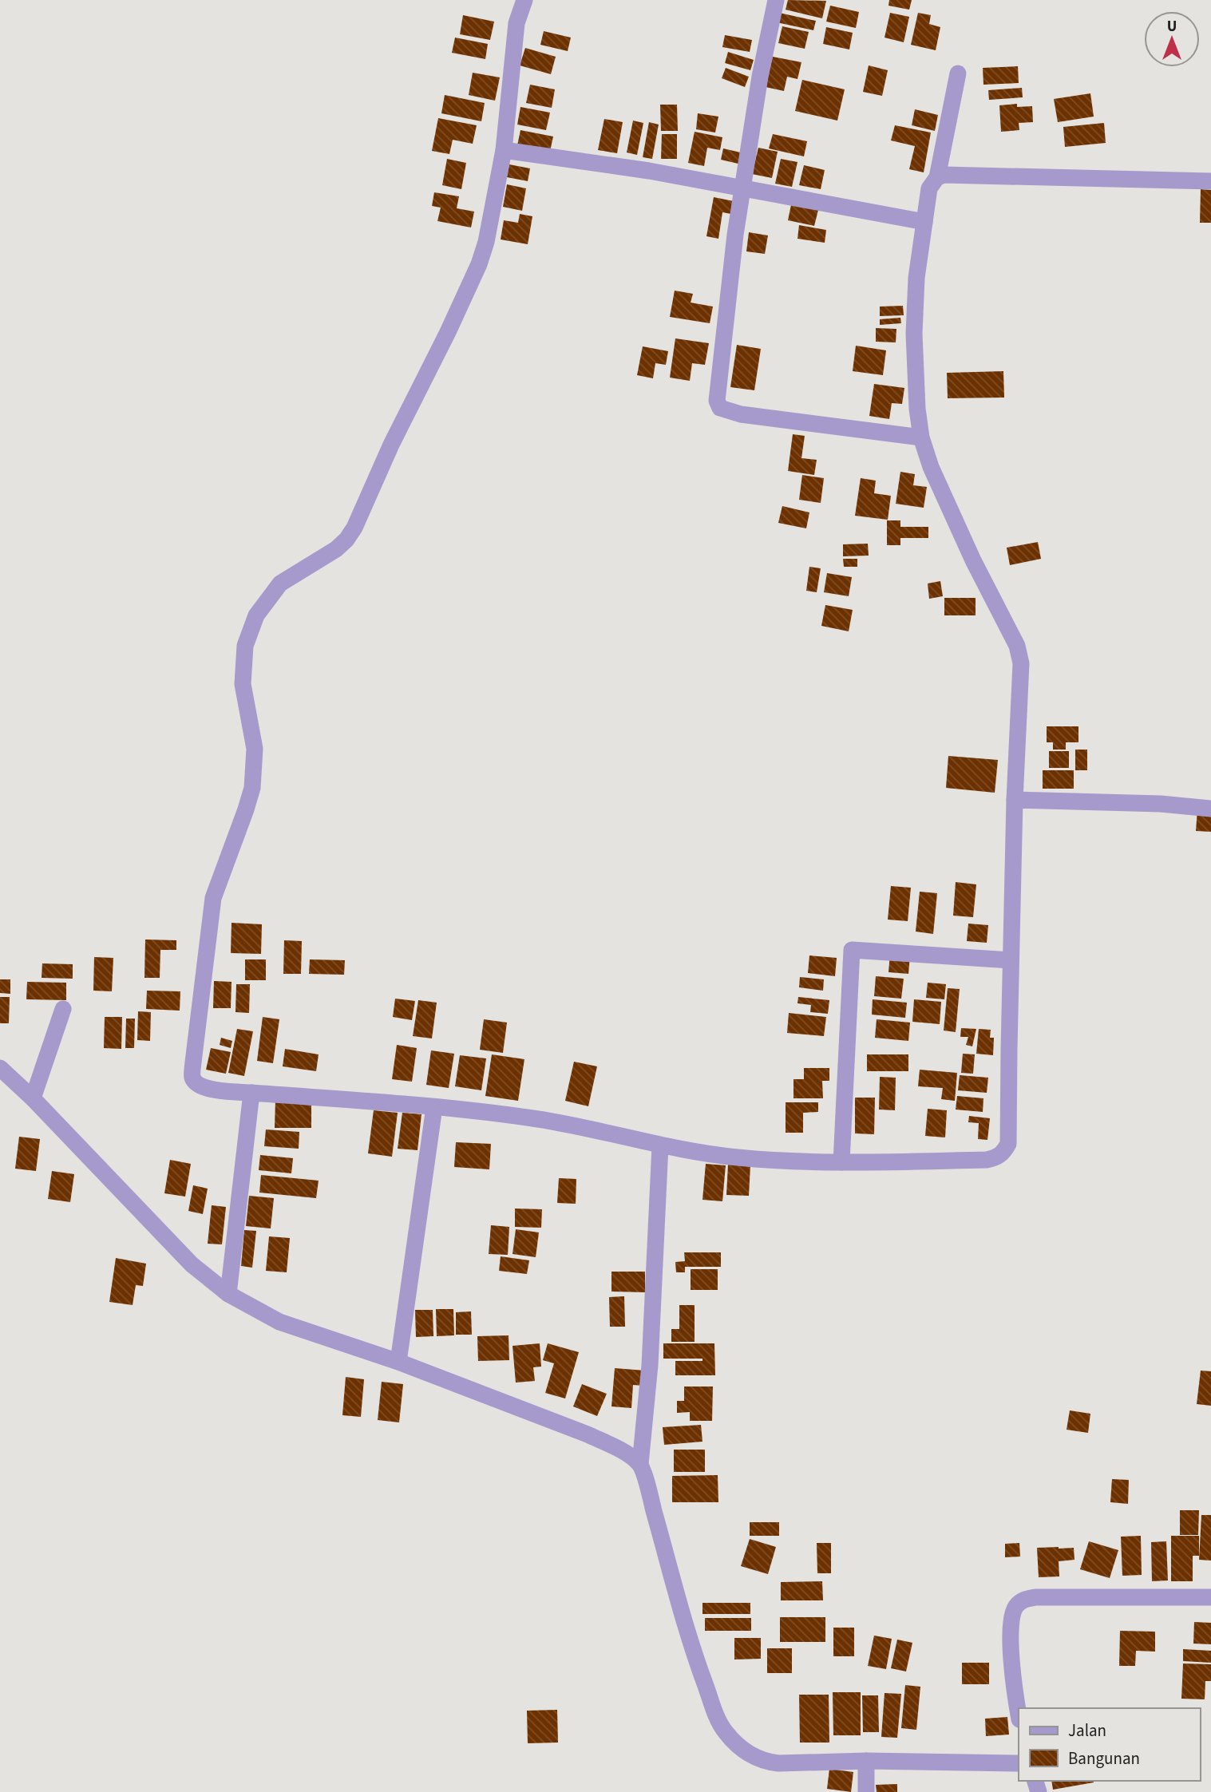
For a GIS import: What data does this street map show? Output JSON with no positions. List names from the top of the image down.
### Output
{
  "legend": ["Jalan", "Bangunan"],
  "north": "top"
}
